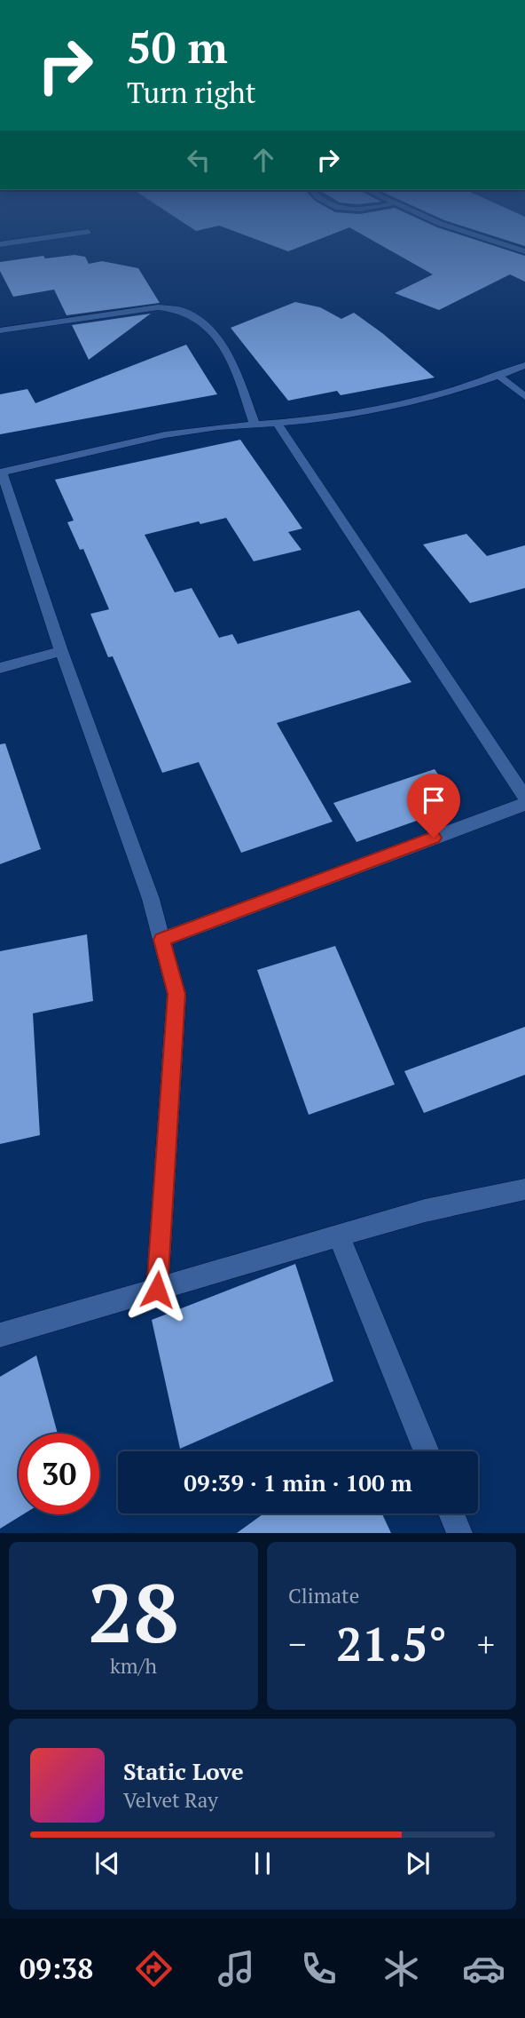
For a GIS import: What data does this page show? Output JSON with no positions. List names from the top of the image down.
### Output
{
  "page": {
    "turn": ["50 m", "Turn right"],
    "limit": "30",
    "trip": "09:39 · 1 min · 100 m",
    "tile": [
      ["28", "km/h"],
      "Climate"
    ],
    "heat": ["−", "21.5°", "+"],
    "song": ["Static Love", "Velvet Ray"],
    "tabs": "09:38"
  }
}
